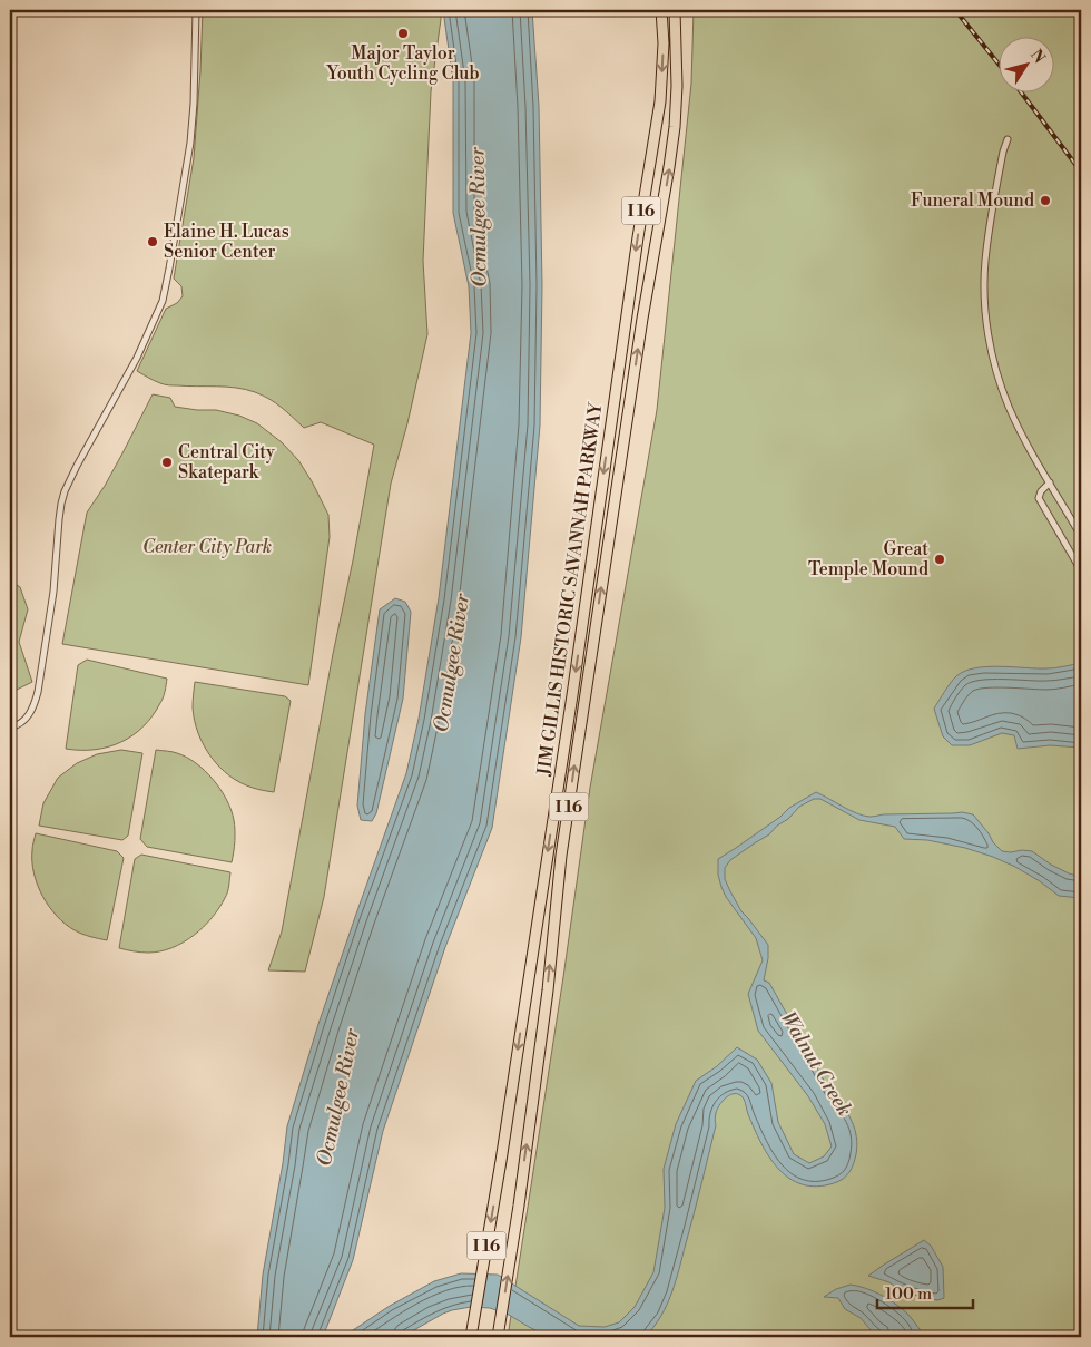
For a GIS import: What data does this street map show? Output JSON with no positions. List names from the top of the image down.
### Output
{
  "streets": {
    "highway": ["I 16", "JIM GILLIS HISTORIC SAVANNAH PARKWAY"]
  },
  "water": ["Ocmulgee River", "Walnut Creek"],
  "parks": ["Center City Park"],
  "places": [
    "Major Taylor Youth Cycling Club",
    "Funeral Mound",
    "Elaine H. Lucas Senior Center",
    "Central City Skatepark",
    "Great Temple Mound"
  ],
  "scale_bar": "100 m",
  "north": "top right"
}
